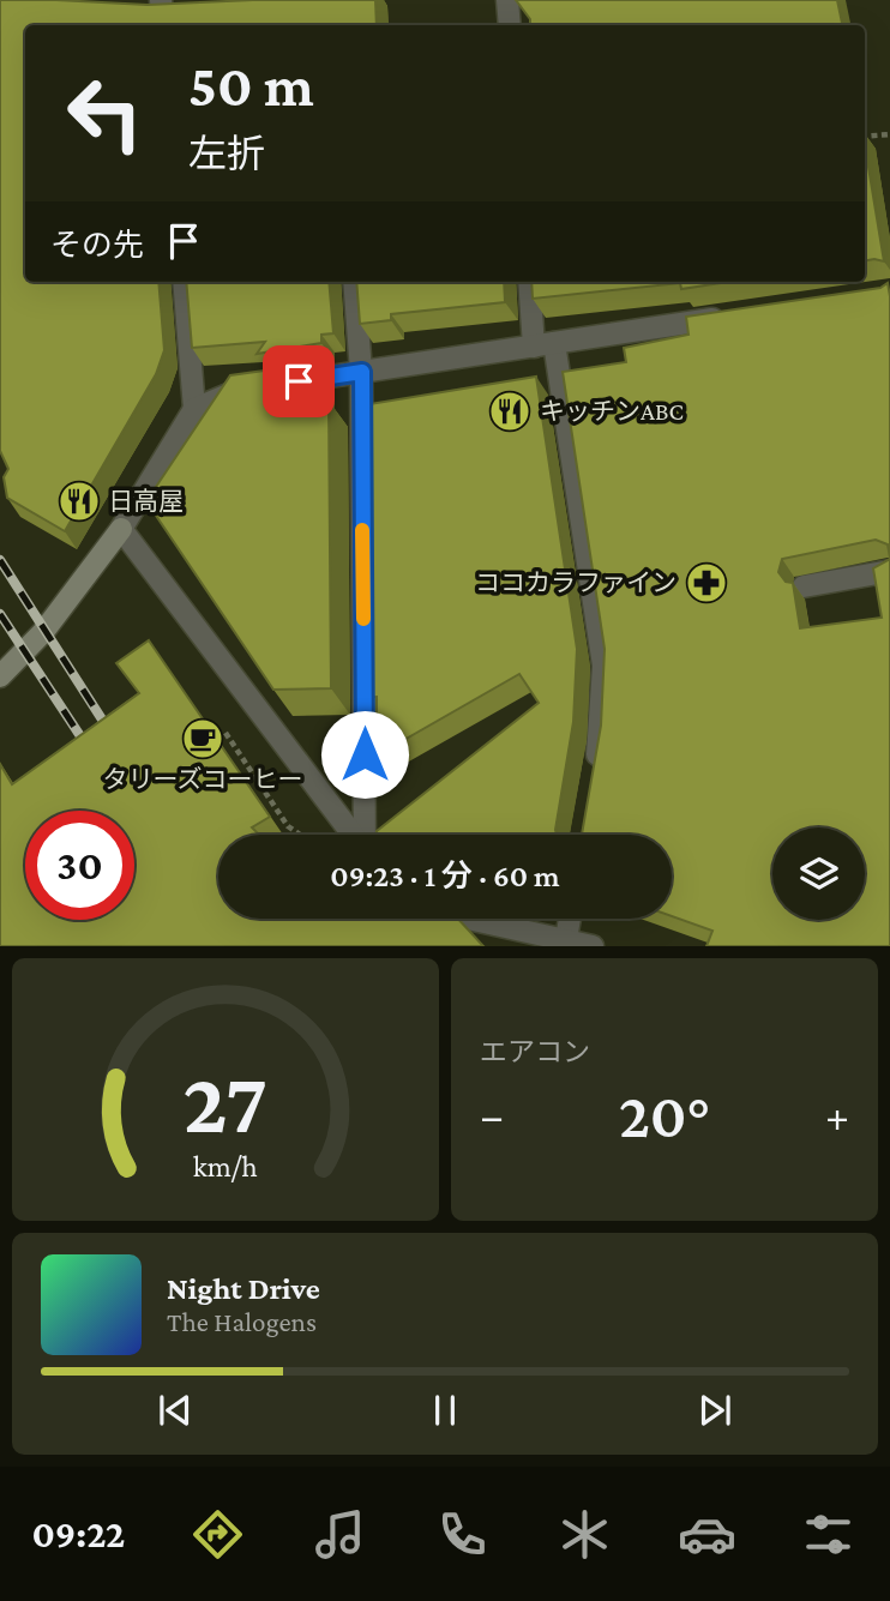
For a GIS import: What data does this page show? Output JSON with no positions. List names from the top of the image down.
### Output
{
  "places": {
    "restaurant": ["キッチンABC", "日高屋"],
    "pharmacy": ["ココカラファイン"],
    "cafe": ["タリーズコーヒー"]
  },
  "page": {
    "turn": ["50 m", "左折"],
    "then": "その先",
    "limit": "30",
    "trip": "09:23 · 1 分 · 60 m",
    "tile": "エアコン",
    "heat": ["−", "20°", "+"],
    "song": ["Night Drive", "The Halogens"],
    "tabs": "09:22",
    "gauge": ["27", "km/h"]
  }
}
